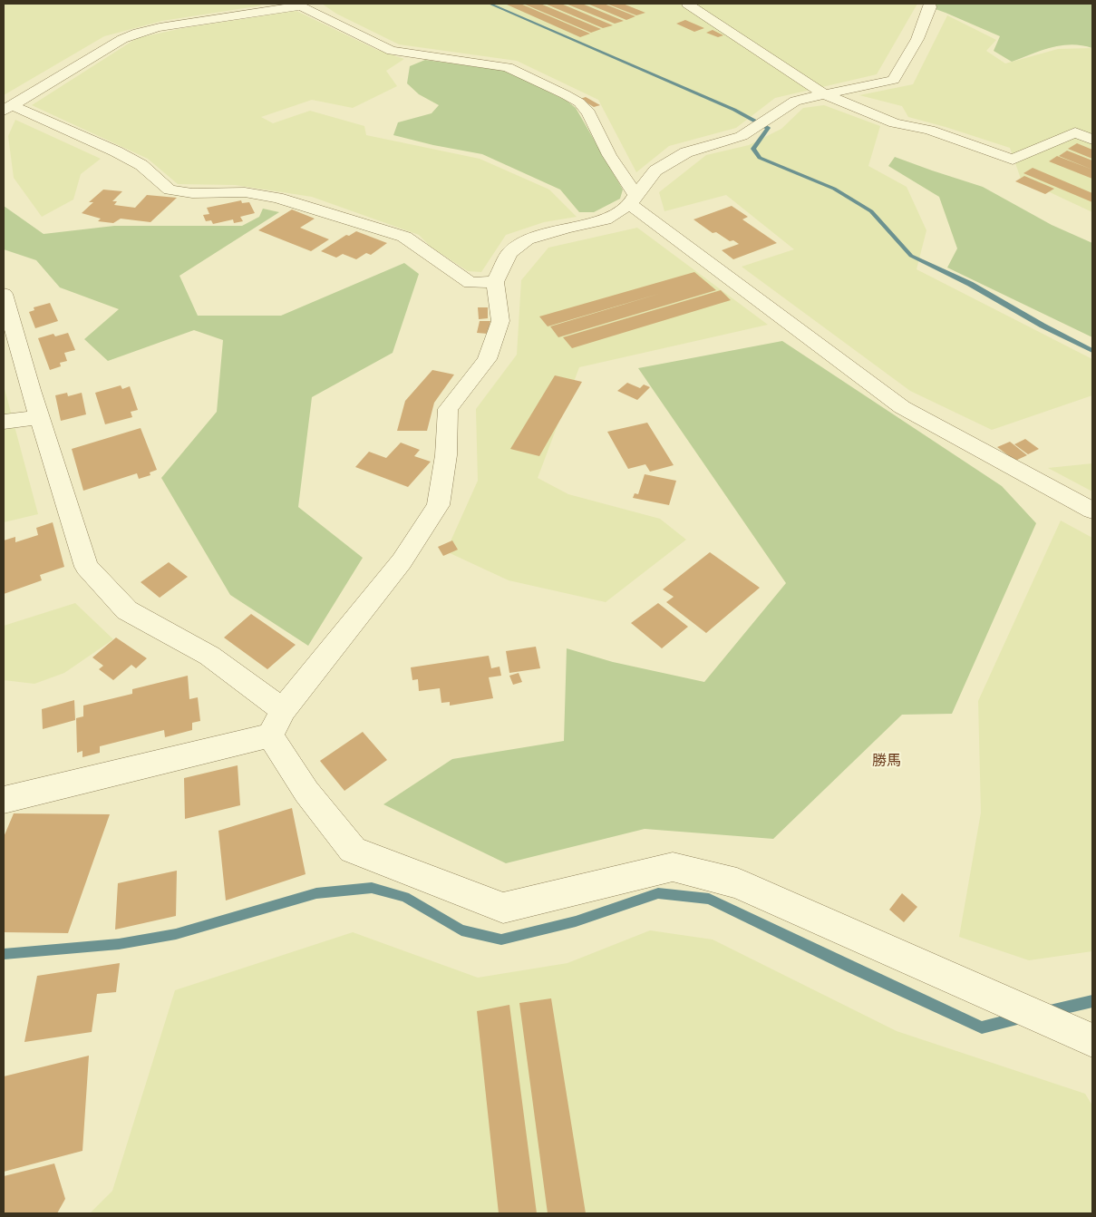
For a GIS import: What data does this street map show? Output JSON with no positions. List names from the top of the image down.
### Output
{
  "districts": ["勝馬"]
}
